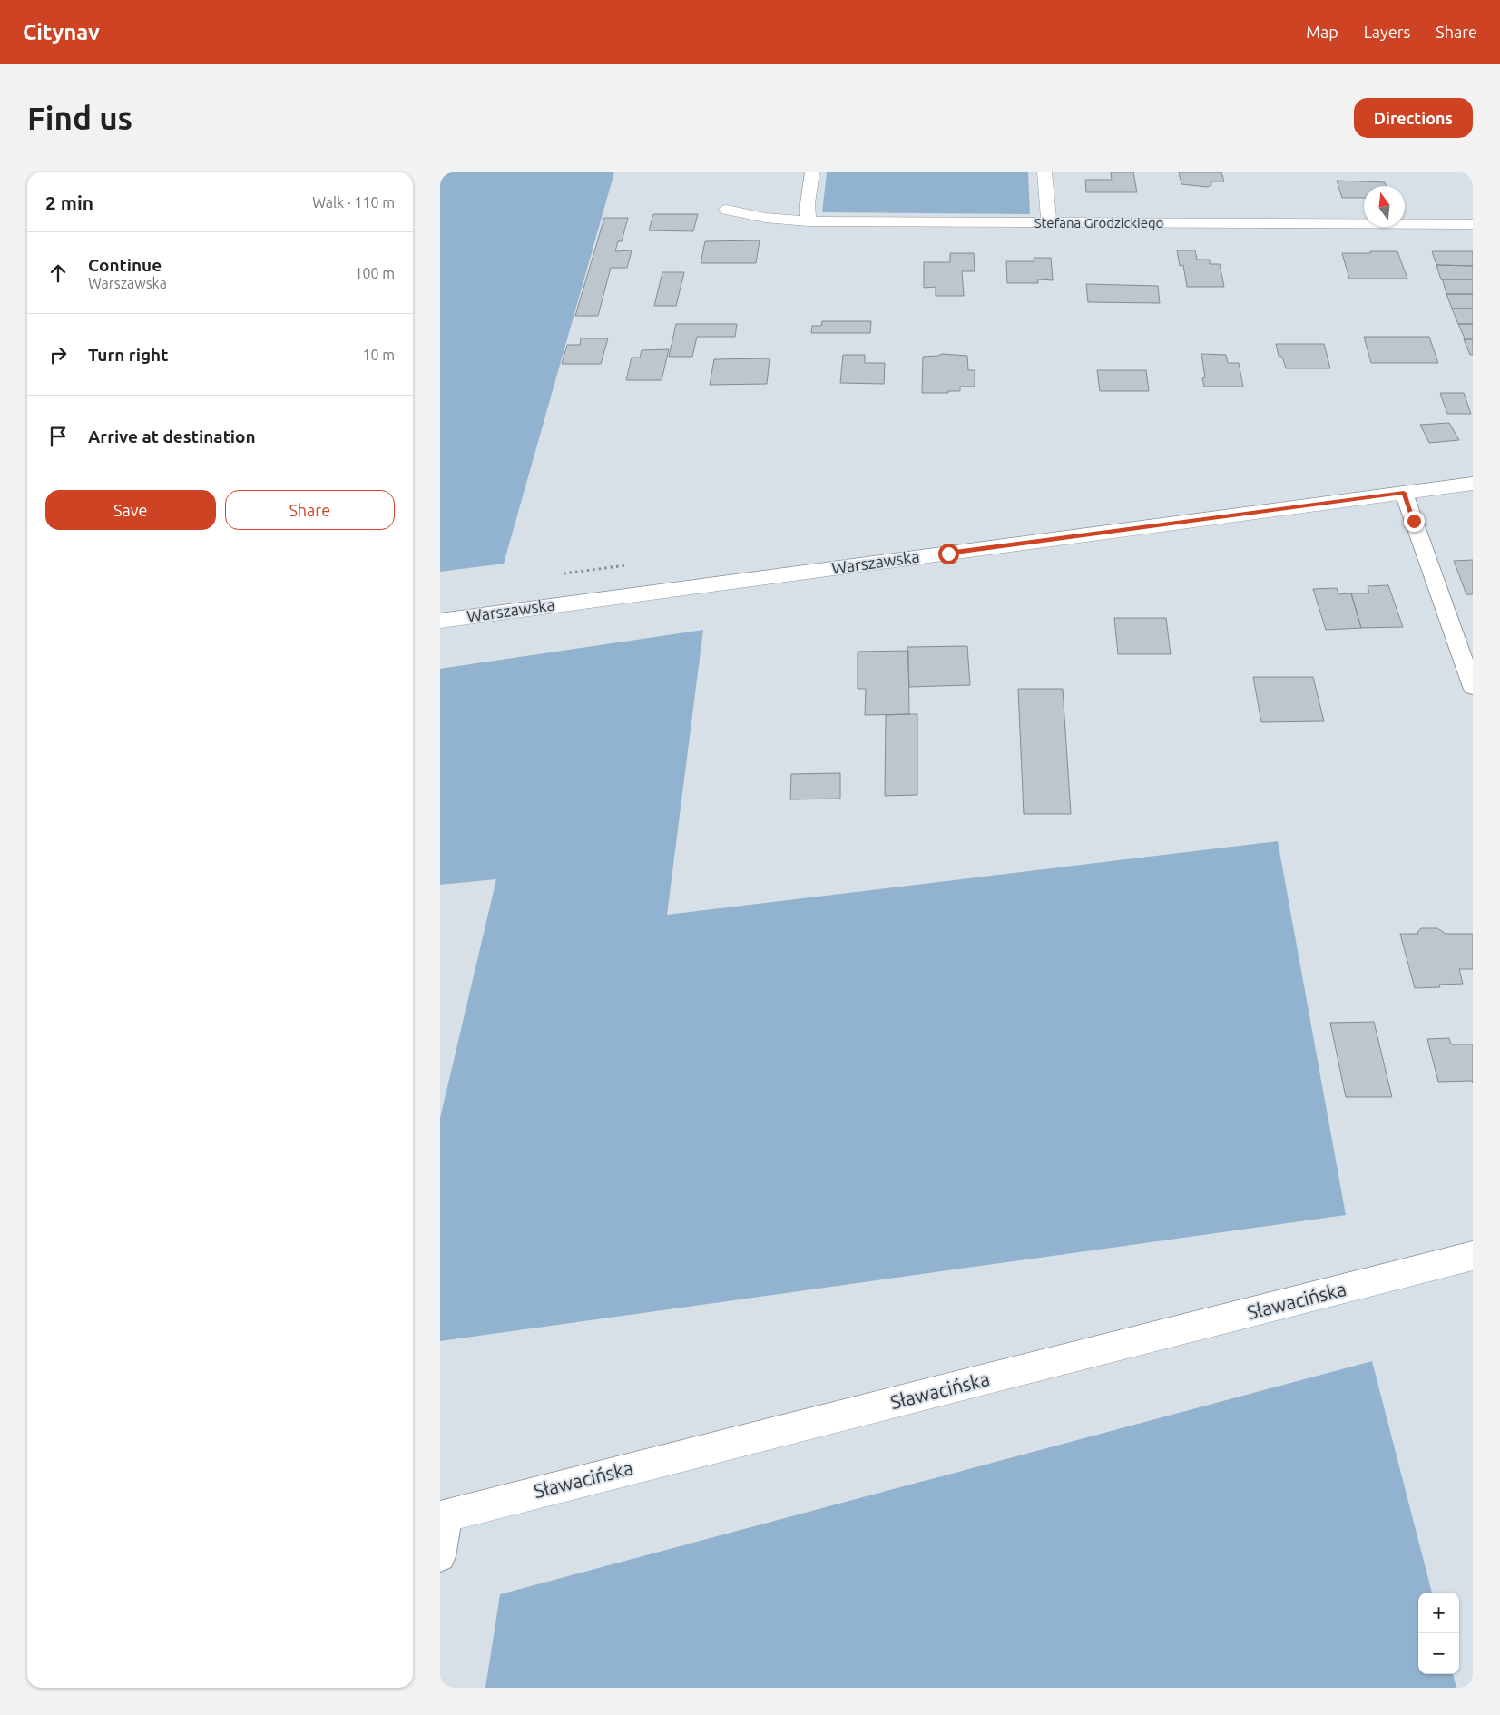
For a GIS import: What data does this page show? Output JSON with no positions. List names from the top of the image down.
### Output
{
  "streets": {
    "street": ["Stefana Grodzickiego", "Warszawska", "Sławacińska"]
  },
  "north": "top",
  "page": {
    "header": "Citynav",
    "nav": ["Map", "Layers", "Share"],
    "buttons": [
      "Directions",
      ["Save", "Share"]
    ],
    "title": "Find us",
    "heading": ["2 min", "Walk · 110 m"],
    "list": [
      ["Continue", "Warszawska", "100 m"],
      ["Turn right", "10 m"],
      "Arrive at destination"
    ],
    "map_buttons": ["+", "−"]
  }
}
